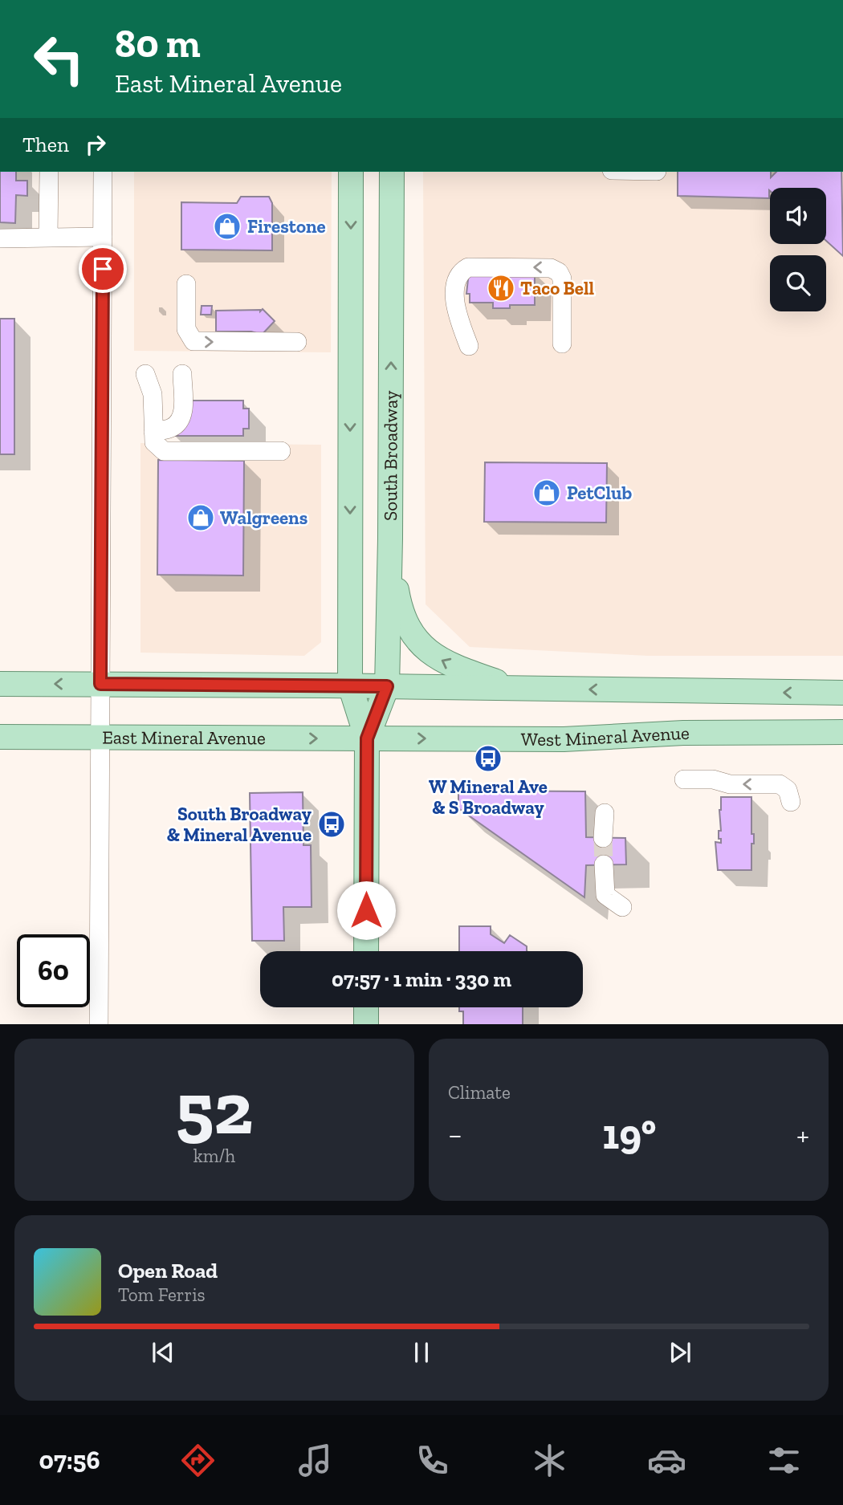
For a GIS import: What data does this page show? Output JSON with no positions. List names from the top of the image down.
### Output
{
  "streets": {
    "main road": ["South Broadway", "West Mineral Avenue", "East Mineral Avenue"]
  },
  "crossings": [
    ["South Broadway", "West Mineral Avenue"],
    ["South Broadway", "East Mineral Avenue"],
    ["West Mineral Avenue", "East Mineral Avenue"]
  ],
  "places": {
    "shop": ["Firestone", "PetClub", "Walgreens"],
    "restaurant": ["Taco Bell"],
    "bus stop": ["W Mineral Ave & S Broadway", "South Broadway & Mineral Avenue"]
  },
  "page": {
    "turn": ["80 m", "East Mineral Avenue"],
    "then": "Then",
    "limit": "60",
    "trip": "07:57 · 1 min · 330 m",
    "tile": [
      ["52", "km/h"],
      "Climate"
    ],
    "heat": ["−", "19°", "+"],
    "song": ["Open Road", "Tom Ferris"],
    "tabs": "07:56"
  }
}
